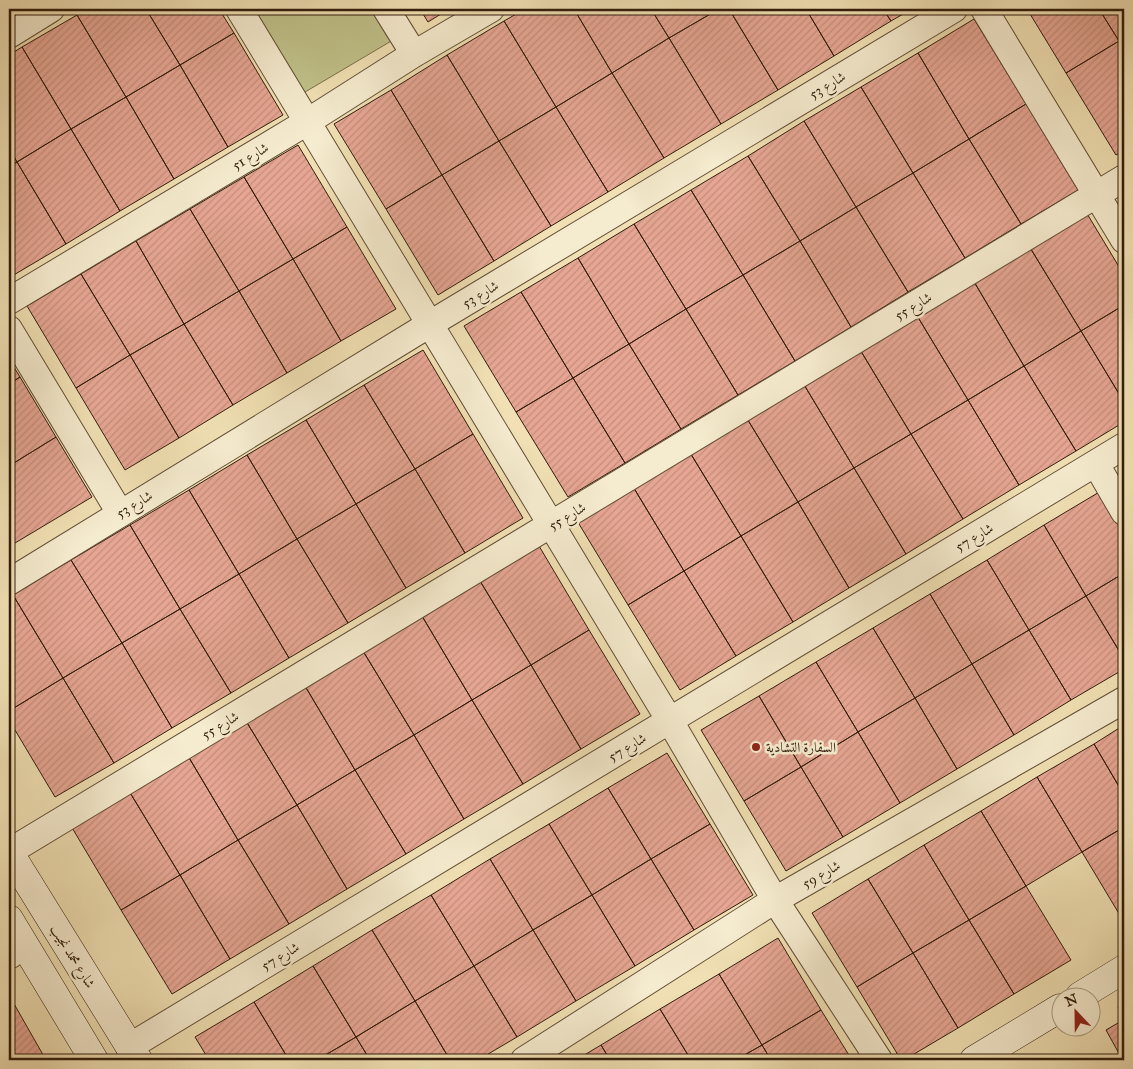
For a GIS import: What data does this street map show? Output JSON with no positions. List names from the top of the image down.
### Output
{
  "streets": {
    "main road": ["شارع محمد نجيب"],
    "street": [
      "شارع 53",
      "شارع 51",
      "شارع 55",
      "شارع 57",
      "شارع 59"
    ]
  },
  "crossings": [
    ["شارع 55", "شارع محمد نجيب"],
    ["شارع 57", "شارع محمد نجيب"]
  ],
  "places": ["السفارة التشادية"],
  "north": "top"
}
